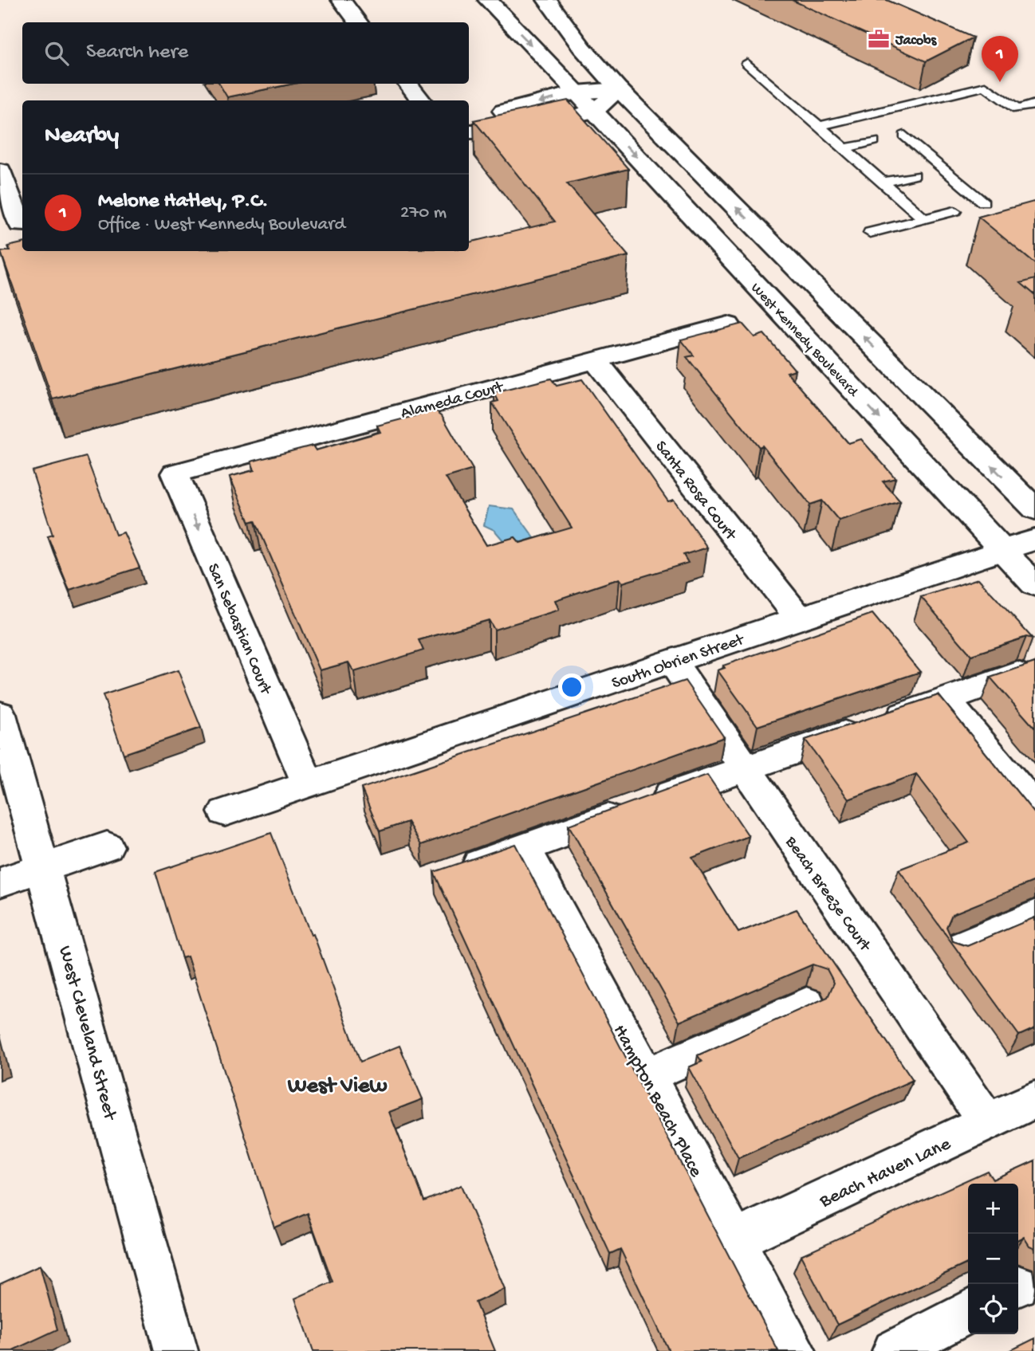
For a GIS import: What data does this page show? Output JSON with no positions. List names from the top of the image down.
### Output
{
  "streets": {
    "main road": [
      "West Kennedy Boulevard",
      "Alameda Court",
      "Santa Rosa Court",
      "San Sebastian Court",
      "South Obrien Street",
      "Beach Breeze Court",
      "West Cleveland Street",
      "Hampton Beach Place",
      "Beach Haven Lane"
    ]
  },
  "crossings": [
    ["West Kennedy Boulevard", "South Obrien Street"],
    ["Alameda Court", "Santa Rosa Court"],
    ["Alameda Court", "San Sebastian Court"],
    ["Santa Rosa Court", "South Obrien Street"],
    ["San Sebastian Court", "South Obrien Street"],
    ["South Obrien Street", "Beach Breeze Court"],
    ["Beach Breeze Court", "Beach Haven Lane"],
    ["Hampton Beach Place", "Beach Haven Lane"]
  ],
  "one_way": ["San Sebastian Court"],
  "districts": ["West View"],
  "places": {
    "office": ["Jacobs"]
  },
  "page": {
    "search": "Search here",
    "pins": "1",
    "heading": "Nearby",
    "list": [
      {
        "mark": "1",
        "name": "Melone Hatley, P.C.",
        "note": "Office · West Kennedy Boulevard",
        "value": "270 m"
      }
    ],
    "map_buttons": ["+", "−"]
  }
}
